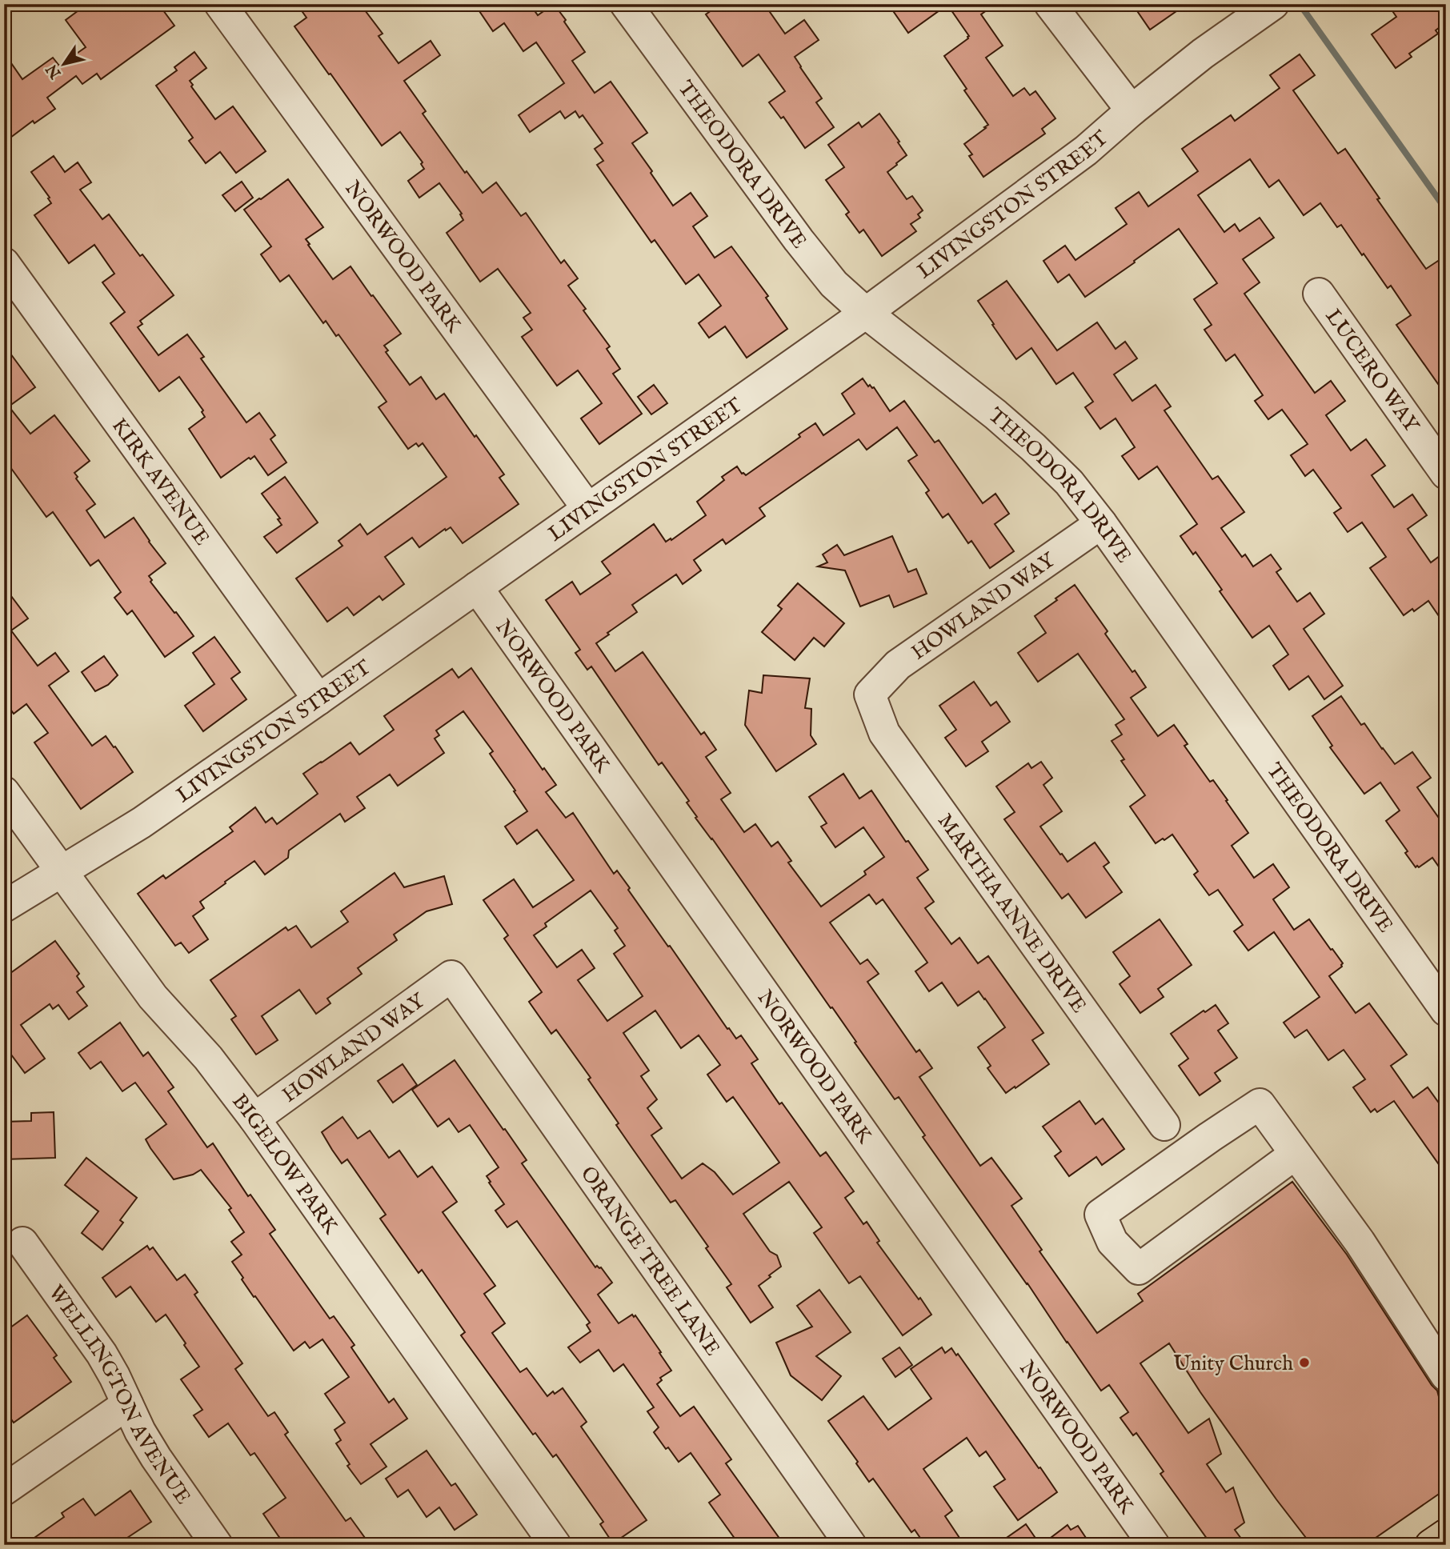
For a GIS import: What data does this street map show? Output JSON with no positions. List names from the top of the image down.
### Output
{
  "streets": {
    "street": [
      "THEODORA DRIVE",
      "LIVINGSTON STREET",
      "NORWOOD PARK",
      "LUCERO WAY",
      "KIRK AVENUE",
      "HOWLAND WAY",
      "MARTHA ANNE DRIVE",
      "BIGELOW PARK",
      "ORANGE TREE LANE",
      "WELLINGTON AVENUE"
    ]
  },
  "crossings": [
    ["THEODORA DRIVE", "LIVINGSTON STREET"],
    ["THEODORA DRIVE", "HOWLAND WAY"],
    ["LIVINGSTON STREET", "NORWOOD PARK"],
    ["LIVINGSTON STREET", "KIRK AVENUE"],
    ["LIVINGSTON STREET", "BIGELOW PARK"],
    ["HOWLAND WAY", "MARTHA ANNE DRIVE"],
    ["HOWLAND WAY", "BIGELOW PARK"],
    ["HOWLAND WAY", "ORANGE TREE LANE"]
  ],
  "places": ["Unity Church"],
  "north": "bottom left"
}
